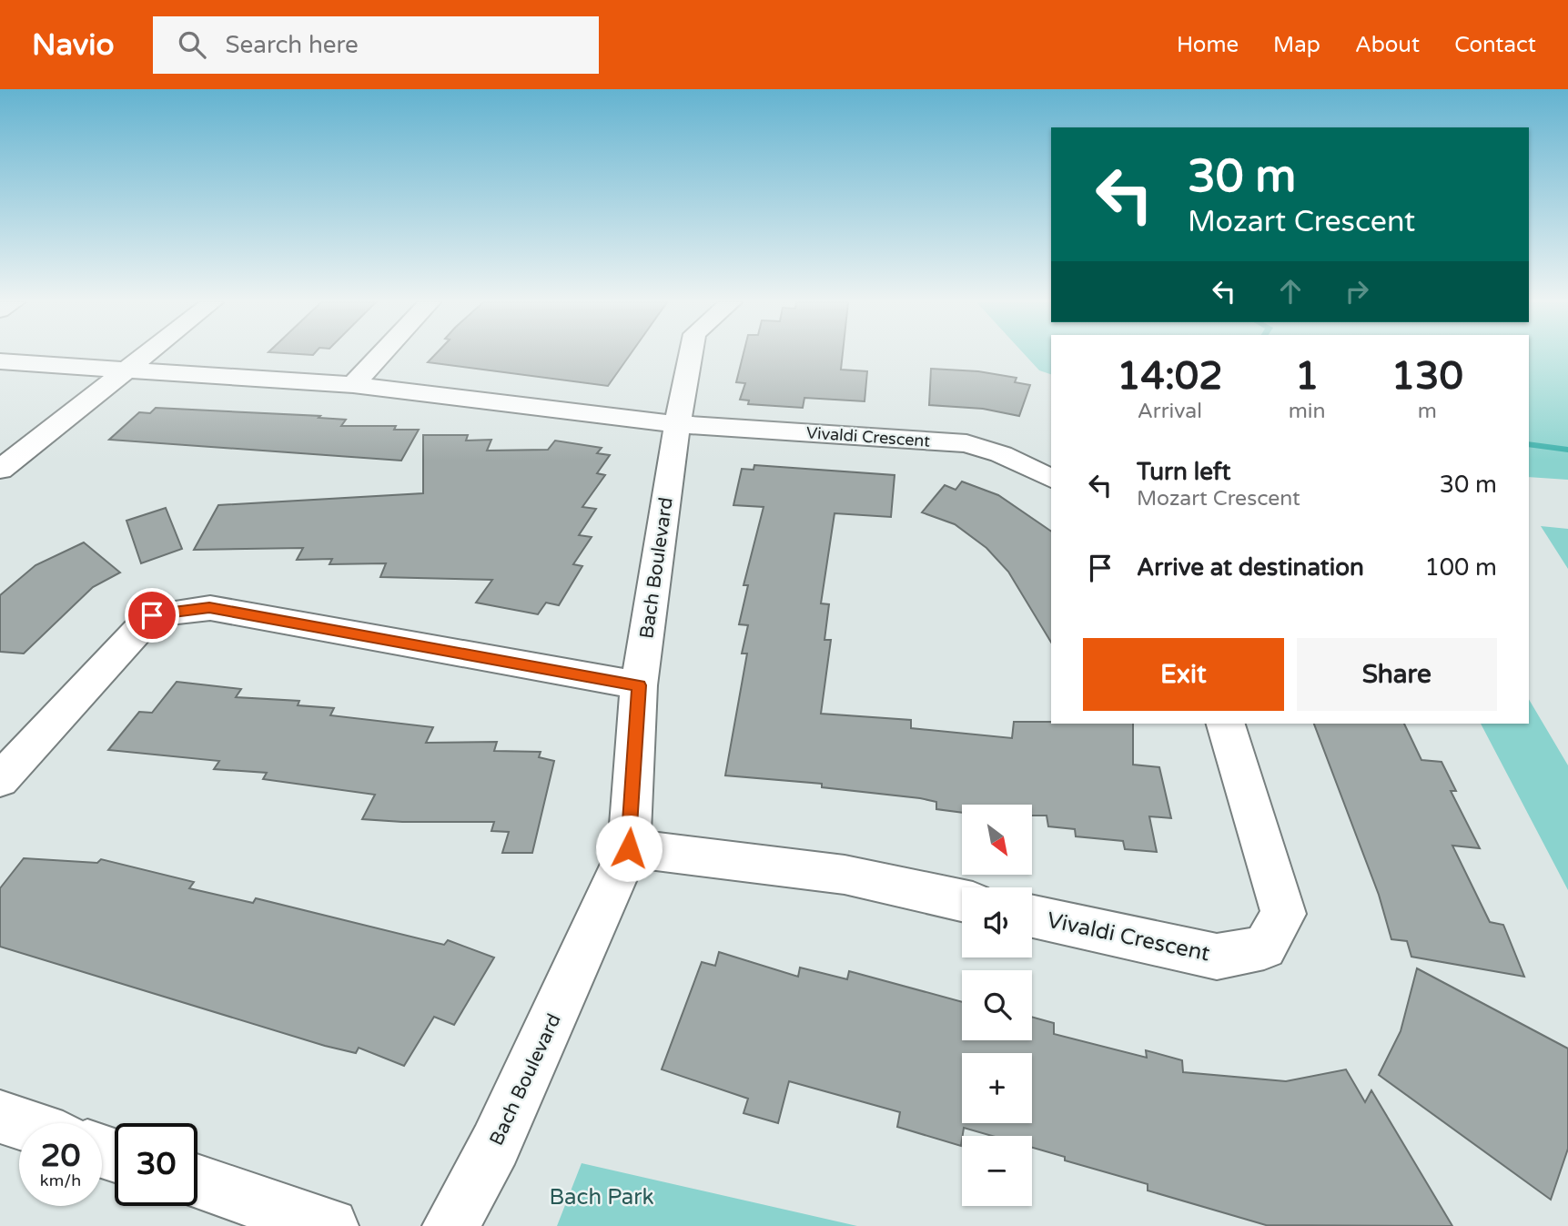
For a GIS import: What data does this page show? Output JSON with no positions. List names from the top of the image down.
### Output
{
  "streets": {
    "street": ["Vivaldi Crescent", "Bach Boulevard"]
  },
  "crossings": [
    ["Vivaldi Crescent", "Bach Boulevard"]
  ],
  "parks": ["Bach Park"],
  "north": "bottom right",
  "page": {
    "header": "Navio",
    "search": "Search here",
    "nav": [
      "Home",
      "Map",
      "About",
      "Contact"
    ],
    "turn": ["30 m", "Mozart Crescent"],
    "eta": [
      "14:02",
      "Arrival",
      "1",
      "min",
      "130",
      "m"
    ],
    "list": [
      {
        "name": "Turn left",
        "note": "Mozart Crescent",
        "value": "30 m"
      },
      {
        "name": "Arrive at destination",
        "value": "100 m"
      }
    ],
    "buttons": ["Exit", "Share"],
    "map_buttons": ["+", "−"],
    "speed": "20 km/h",
    "limit": "30"
  }
}
